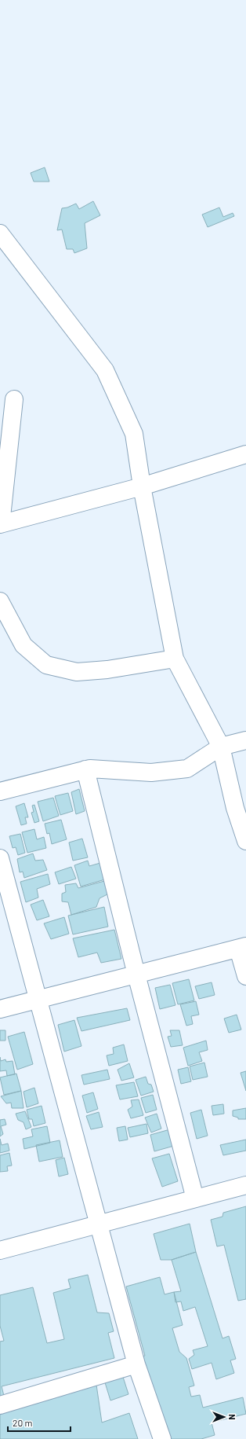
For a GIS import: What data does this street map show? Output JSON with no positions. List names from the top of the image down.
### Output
{
  "scale_bar": "20 m",
  "north": "right"
}
